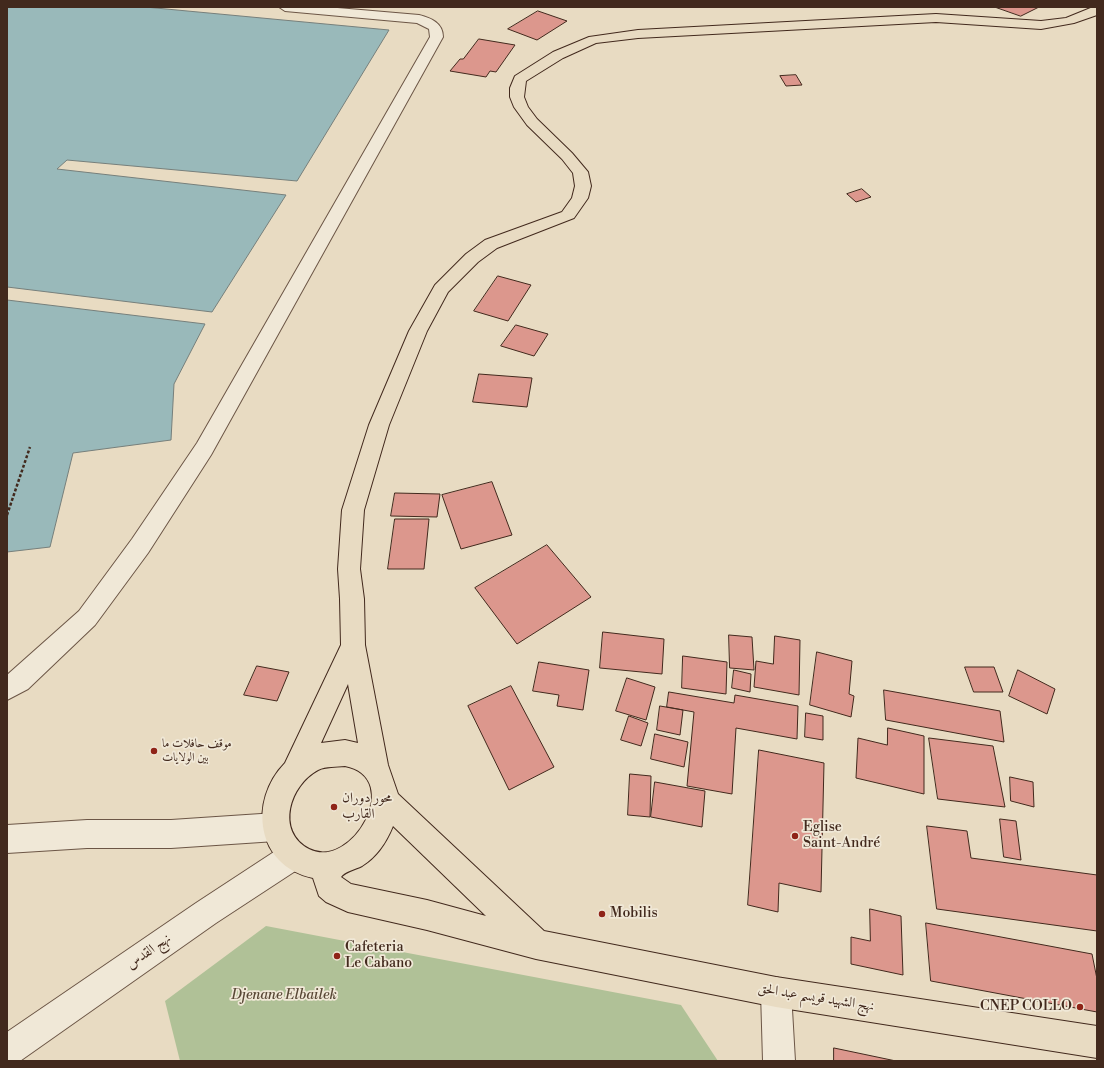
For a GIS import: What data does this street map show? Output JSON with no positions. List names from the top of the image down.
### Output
{
  "streets": {
    "main road": ["نهج الشهيد قويسم عبد الحق"],
    "street": ["نهج القدس"]
  },
  "crossings": [
    ["نهج القدس", "نهج الشهيد قويسم عبد الحق"]
  ],
  "parks": ["Djenane Elbailek"],
  "places": [
    "موقف حافلات ما بين الولايات",
    "محور دوران القارب",
    "Eglise Saint-André",
    "Mobilis",
    "Cafeteria Le Cabano",
    "CNEP COLLO"
  ]
}
